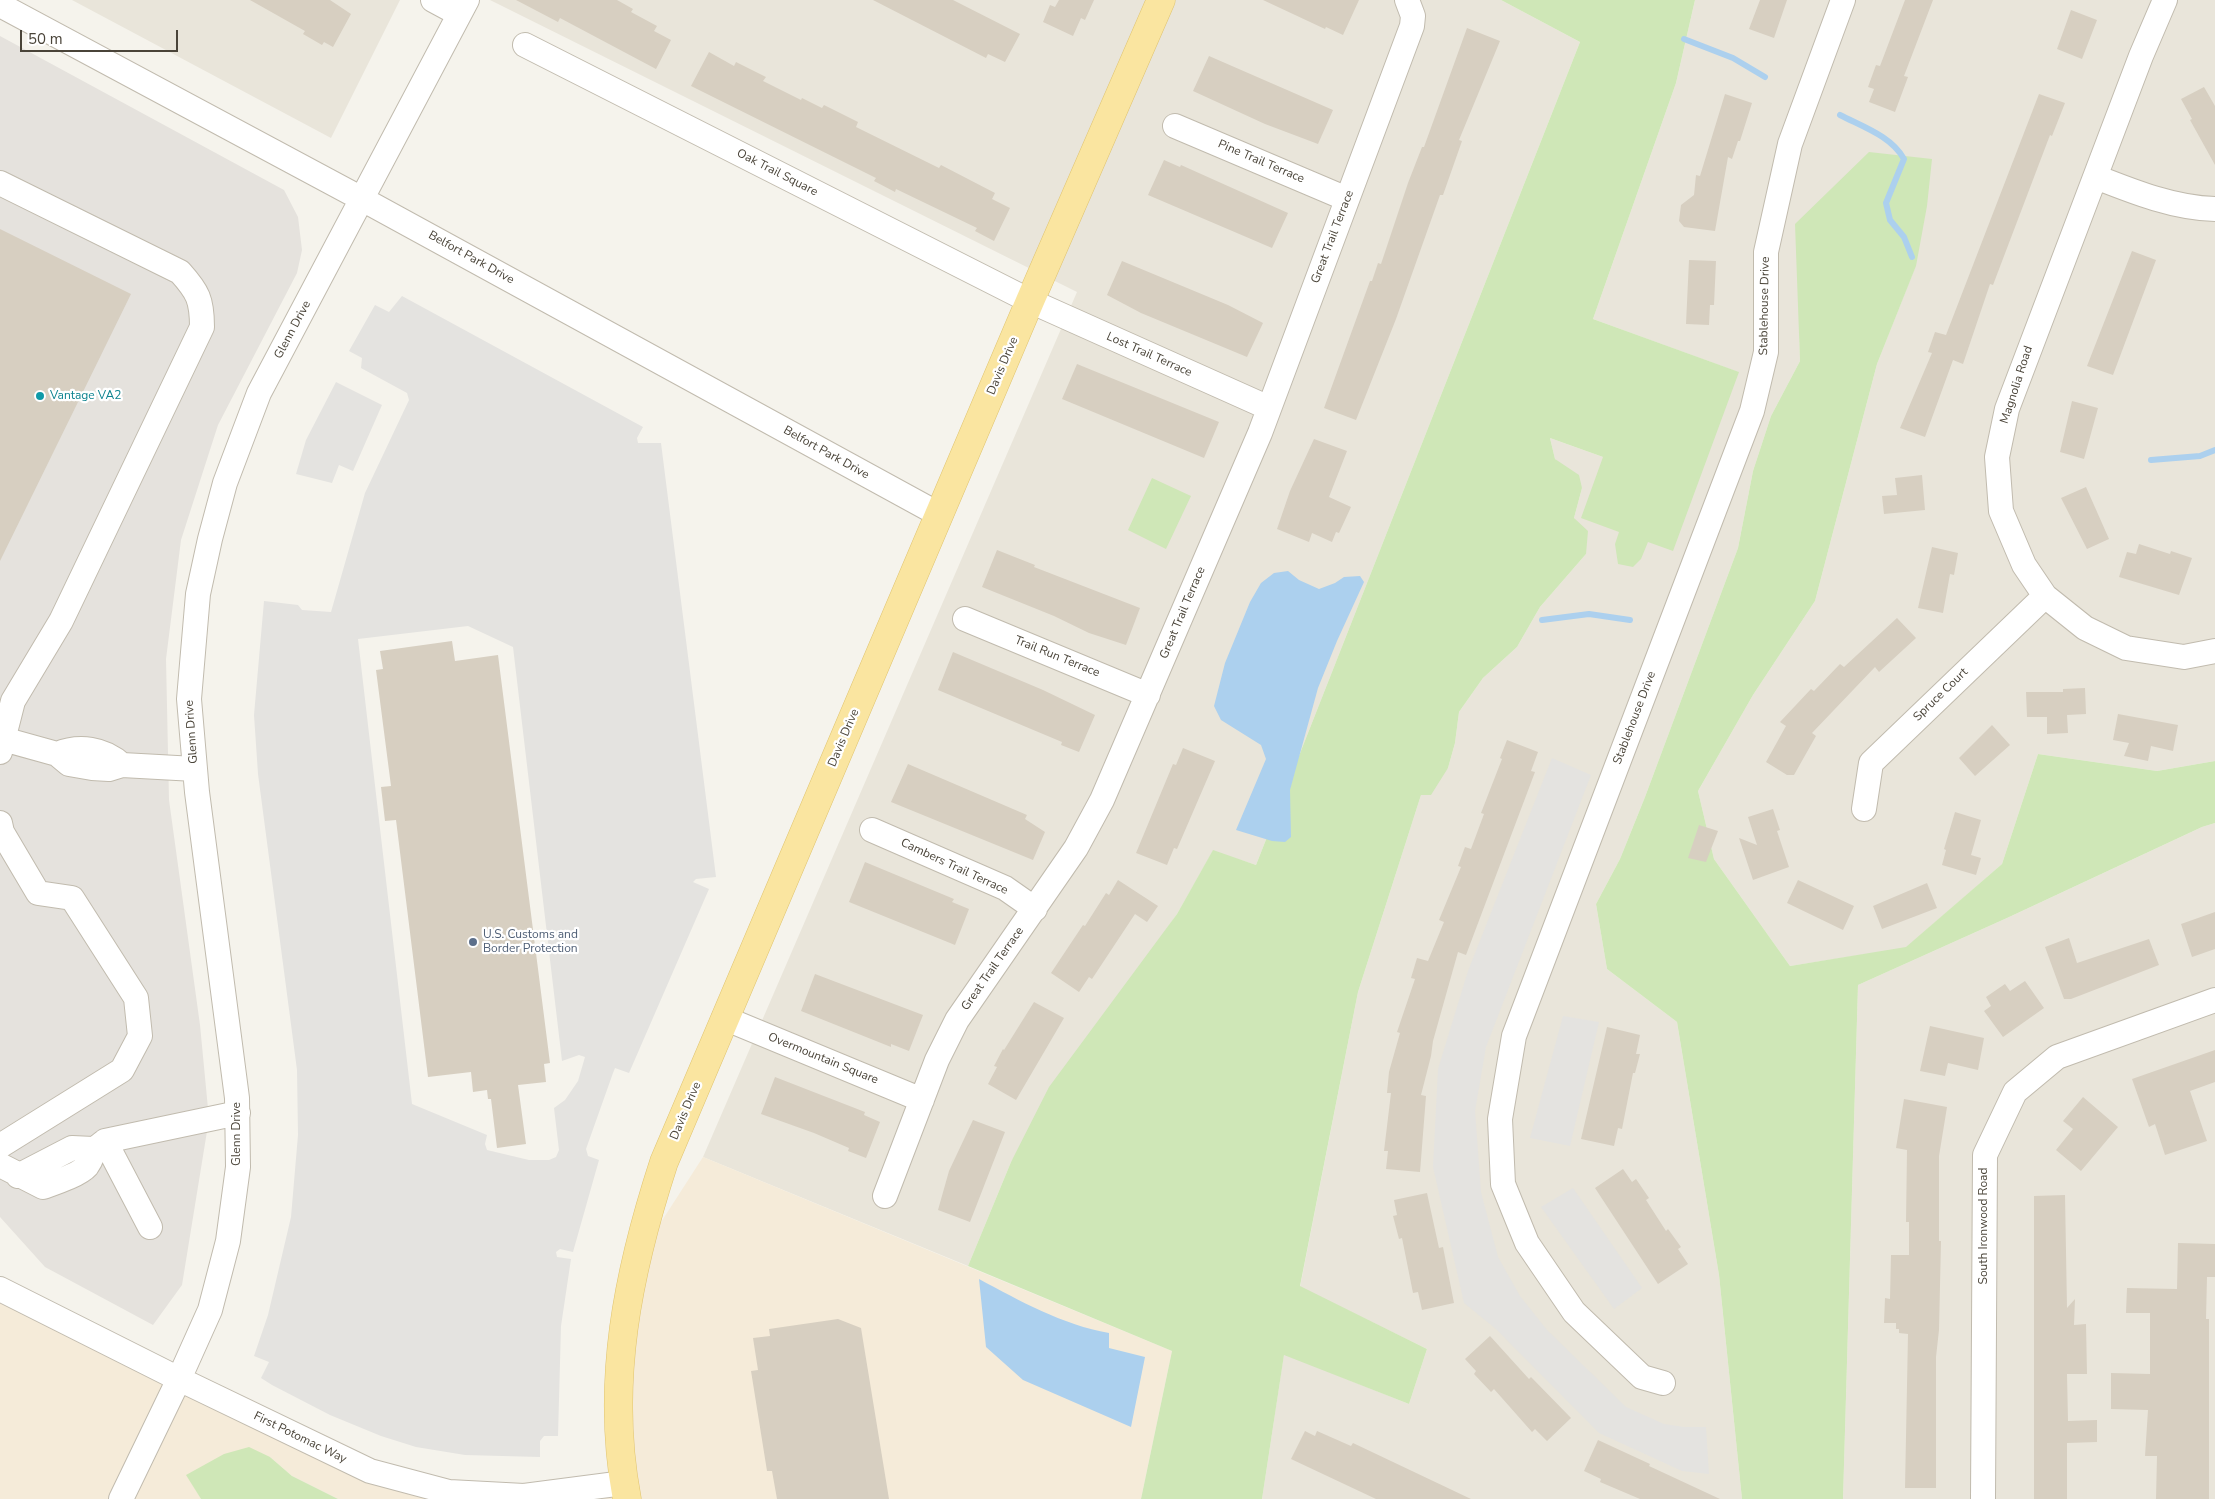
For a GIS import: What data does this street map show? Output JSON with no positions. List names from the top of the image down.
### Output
{
  "streets": {
    "main road": ["Davis Drive"],
    "street": [
      "Pine Trail Terrace",
      "Oak Trail Square",
      "Great Trail Terrace",
      "Belfort Park Drive",
      "Stablehouse Drive",
      "Glenn Drive",
      "Lost Trail Terrace",
      "Magnolia Road",
      "Trail Run Terrace",
      "Spruce Court",
      "Cambers Trail Terrace",
      "Overmountain Square",
      "South Ironwood Road",
      "First Potomac Way"
    ]
  },
  "crossings": [
    ["Pine Trail Terrace", "Great Trail Terrace"],
    ["Oak Trail Square", "Lost Trail Terrace"],
    ["Oak Trail Square", "Davis Drive"],
    ["Great Trail Terrace", "Lost Trail Terrace"],
    ["Great Trail Terrace", "Trail Run Terrace"],
    ["Great Trail Terrace", "Cambers Trail Terrace"],
    ["Great Trail Terrace", "Overmountain Square"],
    ["Belfort Park Drive", "Glenn Drive"],
    ["Belfort Park Drive", "Davis Drive"],
    ["Glenn Drive", "First Potomac Way"],
    ["Lost Trail Terrace", "Davis Drive"],
    ["Davis Drive", "Overmountain Square"],
    ["Davis Drive", "First Potomac Way"],
    ["Magnolia Road", "Spruce Court"]
  ],
  "places": ["Vantage VA2", "U.S. Customs and Border Protection"],
  "scale_bar": "50 m"
}
